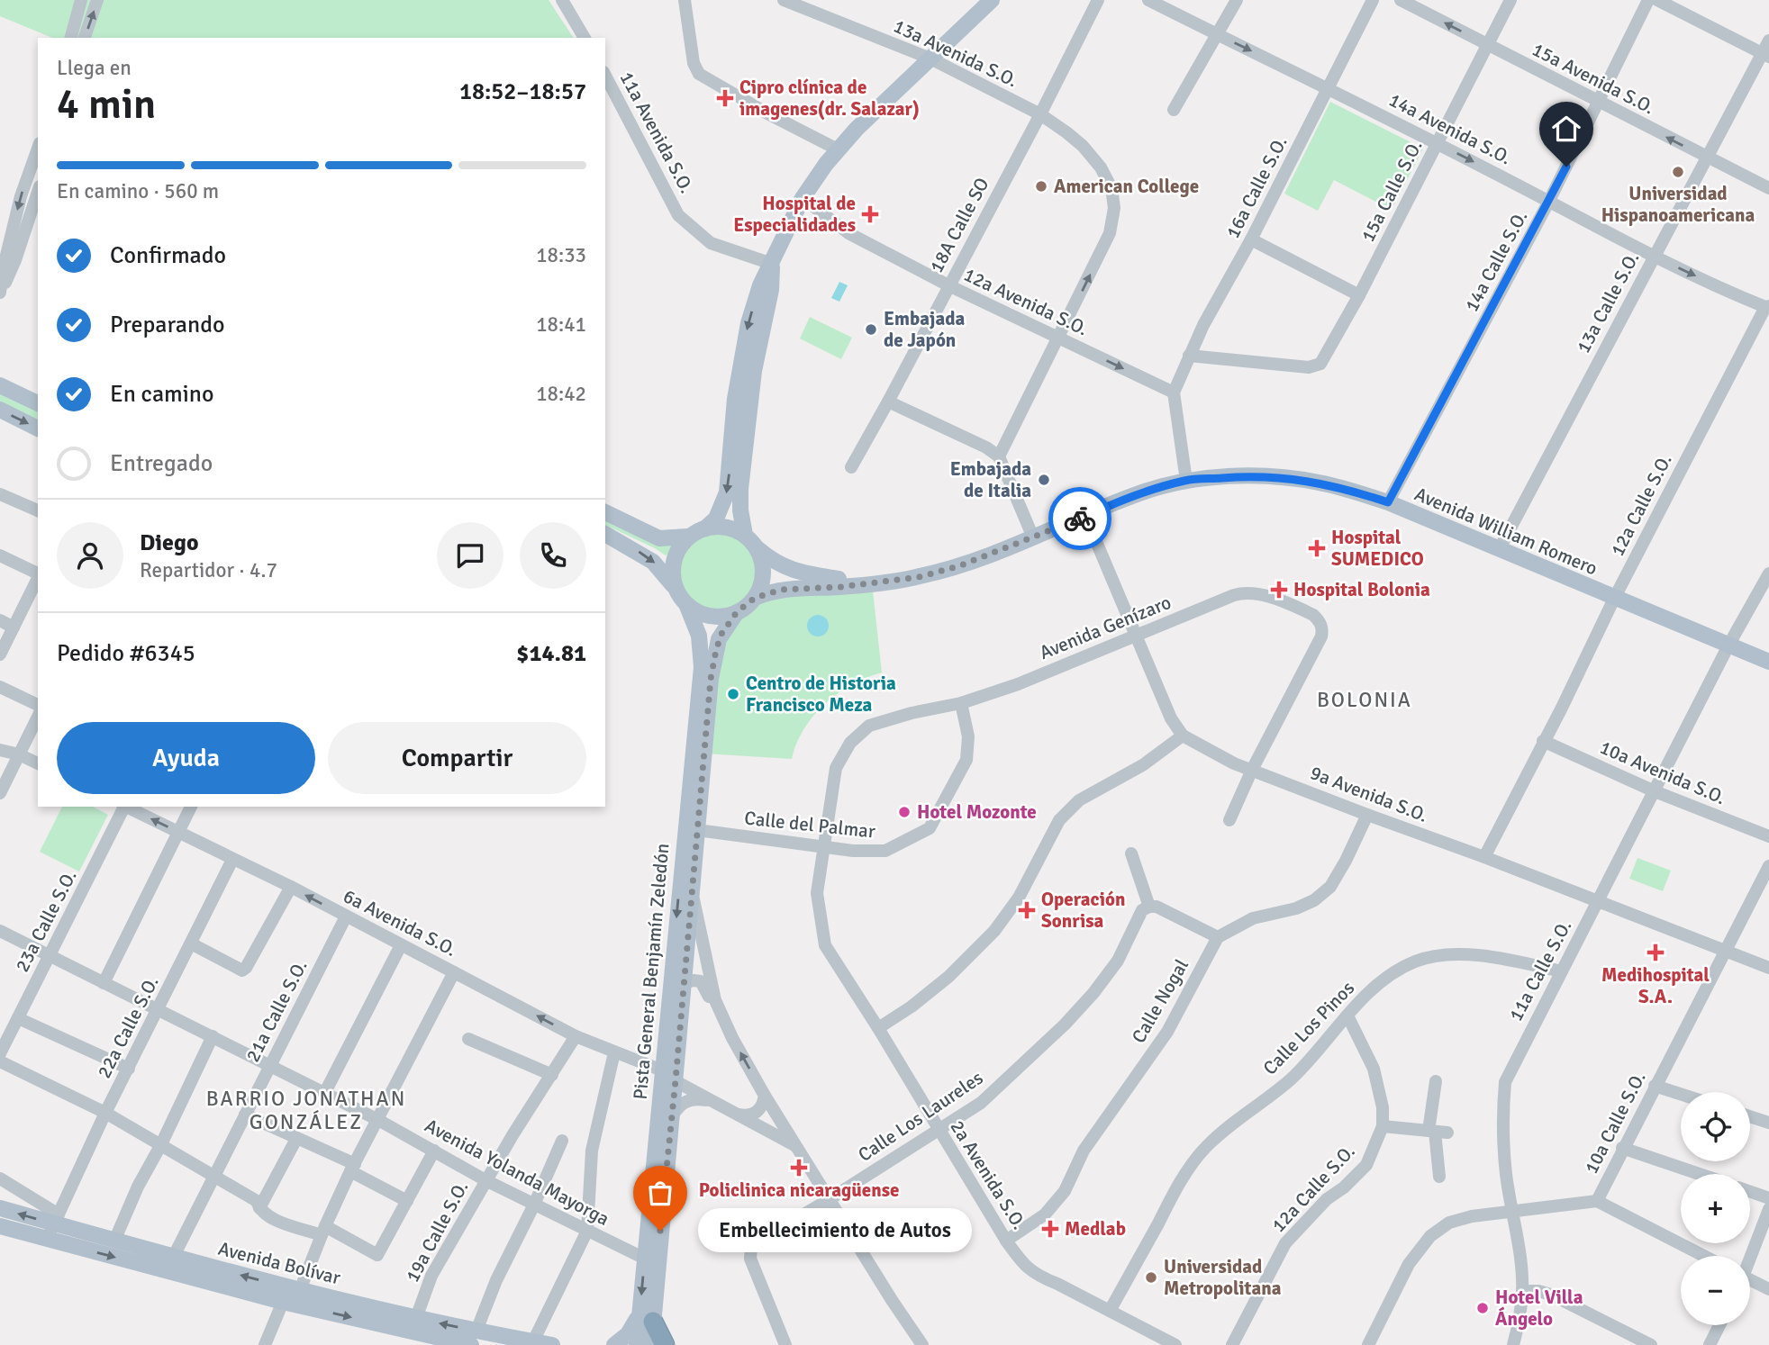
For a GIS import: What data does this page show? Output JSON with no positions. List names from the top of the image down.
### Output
{
  "streets": {
    "main road": ["Avenida William Romero", "Pista General Benjamín Zeledón", "Avenida Bolívar"],
    "street": [
      "13a Avenida S.O.",
      "15a Avenida S.O.",
      "14a Avenida S.O.",
      "11a Avenida S.O.",
      "16a Calle S.O.",
      "15a Calle S.O.",
      "18A Calle SO",
      "14a Calle S.O.",
      "12a Avenida S.O.",
      "13a Calle S.O.",
      "12a Calle S.O.",
      "Avenida Genízaro",
      "10a Avenida S.O.",
      "9a Avenida S.O.",
      "Calle del Palmar",
      "23a Calle S.O.",
      "6a Avenida S.O.",
      "11a Calle S.O.",
      "Calle Nogal",
      "21a Calle S.O.",
      "22a Calle S.O.",
      "Calle Los Pinos",
      "Calle Los Laureles",
      "10a Calle S.O.",
      "Avenida Yolanda Mayorga",
      "2a Avenida S.O.",
      "19a Calle S.O."
    ]
  },
  "crossings": [
    ["13a Avenida S.O.", "18A Calle SO"],
    ["13a Avenida S.O.", "12a Avenida S.O."],
    ["15a Avenida S.O.", "15a Calle S.O."],
    ["15a Avenida S.O.", "14a Calle S.O."],
    ["15a Avenida S.O.", "13a Calle S.O."],
    ["14a Avenida S.O.", "16a Calle S.O."],
    ["14a Avenida S.O.", "15a Calle S.O."],
    ["14a Avenida S.O.", "14a Calle S.O."],
    ["14a Avenida S.O.", "13a Calle S.O."],
    ["14a Avenida S.O.", "12a Calle S.O."],
    ["16a Calle S.O.", "15a Calle S.O."],
    ["16a Calle S.O.", "12a Avenida S.O."],
    ["18A Calle SO", "12a Avenida S.O."],
    ["14a Calle S.O.", "Avenida William Romero"],
    ["13a Calle S.O.", "Avenida William Romero"],
    ["12a Calle S.O.", "Avenida William Romero"],
    ["12a Calle S.O.", "10a Avenida S.O."],
    ["12a Calle S.O.", "9a Avenida S.O."],
    ["12a Calle S.O.", "Calle Los Pinos"],
    ["Avenida William Romero", "9a Avenida S.O."],
    ["Avenida William Romero", "11a Calle S.O."],
    ["Avenida William Romero", "Pista General Benjamín Zeledón"],
    ["Avenida Genízaro", "9a Avenida S.O."],
    ["Avenida Genízaro", "Calle del Palmar"],
    ["Avenida Genízaro", "2a Avenida S.O."],
    ["10a Avenida S.O.", "11a Calle S.O."],
    ["9a Avenida S.O.", "11a Calle S.O."],
    ["9a Avenida S.O.", "10a Calle S.O."],
    ["Calle del Palmar", "Pista General Benjamín Zeledón"],
    ["Calle del Palmar", "2a Avenida S.O."],
    ["23a Calle S.O.", "Avenida Yolanda Mayorga"],
    ["6a Avenida S.O.", "Pista General Benjamín Zeledón"],
    ["6a Avenida S.O.", "21a Calle S.O."],
    ["6a Avenida S.O.", "22a Calle S.O."],
    ["6a Avenida S.O.", "19a Calle S.O."],
    ["11a Calle S.O.", "Calle Los Pinos"],
    ["11a Calle S.O.", "10a Calle S.O."],
    ["Pista General Benjamín Zeledón", "Avenida Yolanda Mayorga"],
    ["Calle Nogal", "2a Avenida S.O."],
    ["21a Calle S.O.", "Avenida Yolanda Mayorga"],
    ["21a Calle S.O.", "Avenida Bolívar"],
    ["22a Calle S.O.", "Avenida Yolanda Mayorga"],
    ["22a Calle S.O.", "Avenida Bolívar"],
    ["Calle Los Pinos", "2a Avenida S.O."],
    ["Calle Los Laureles", "2a Avenida S.O."],
    ["Avenida Yolanda Mayorga", "19a Calle S.O."],
    ["19a Calle S.O.", "Avenida Bolívar"]
  ],
  "one_way": ["15a Avenida S.O.", "14a Avenida S.O."],
  "districts": ["BOLONIA", "BARRIO JONATHAN GONZÁLEZ"],
  "places": {
    "health": [
      "Cipro clínica de imagenes(dr. Salazar)",
      "Hospital de Especialidades",
      "Hospital SUMEDICO",
      "Hospital Bolonia",
      "Operación Sonrisa",
      "Medihospital S.A.",
      "Policlinica nicaragüense",
      "Medlab"
    ],
    "other": [
      "Universidad Hispanoamericana",
      "American College",
      "Embajada de Japón",
      "Embajada de Italia",
      "Centro de Historia Francisco Meza",
      "Hotel Mozonte",
      "Embellecimiento de Autos",
      "Universidad Metropolitana",
      "Hotel Villa Ángelo"
    ]
  },
  "page": {
    "heading": ["4 min", "Llega en", "18:52–18:57"],
    "panel": [
      "Diego",
      "Repartidor · 4.7",
      "Pedido #6345",
      "$14.81"
    ],
    "bar": "En camino · 560 m",
    "list": [
      ["Confirmado", "18:33"],
      ["Preparando", "18:41"],
      ["En camino", "18:42"],
      "Entregado"
    ],
    "buttons": ["Ayuda", "Compartir"],
    "map_buttons": ["+", "−"],
    "bubble": "Embellecimiento de Autos"
  }
}
